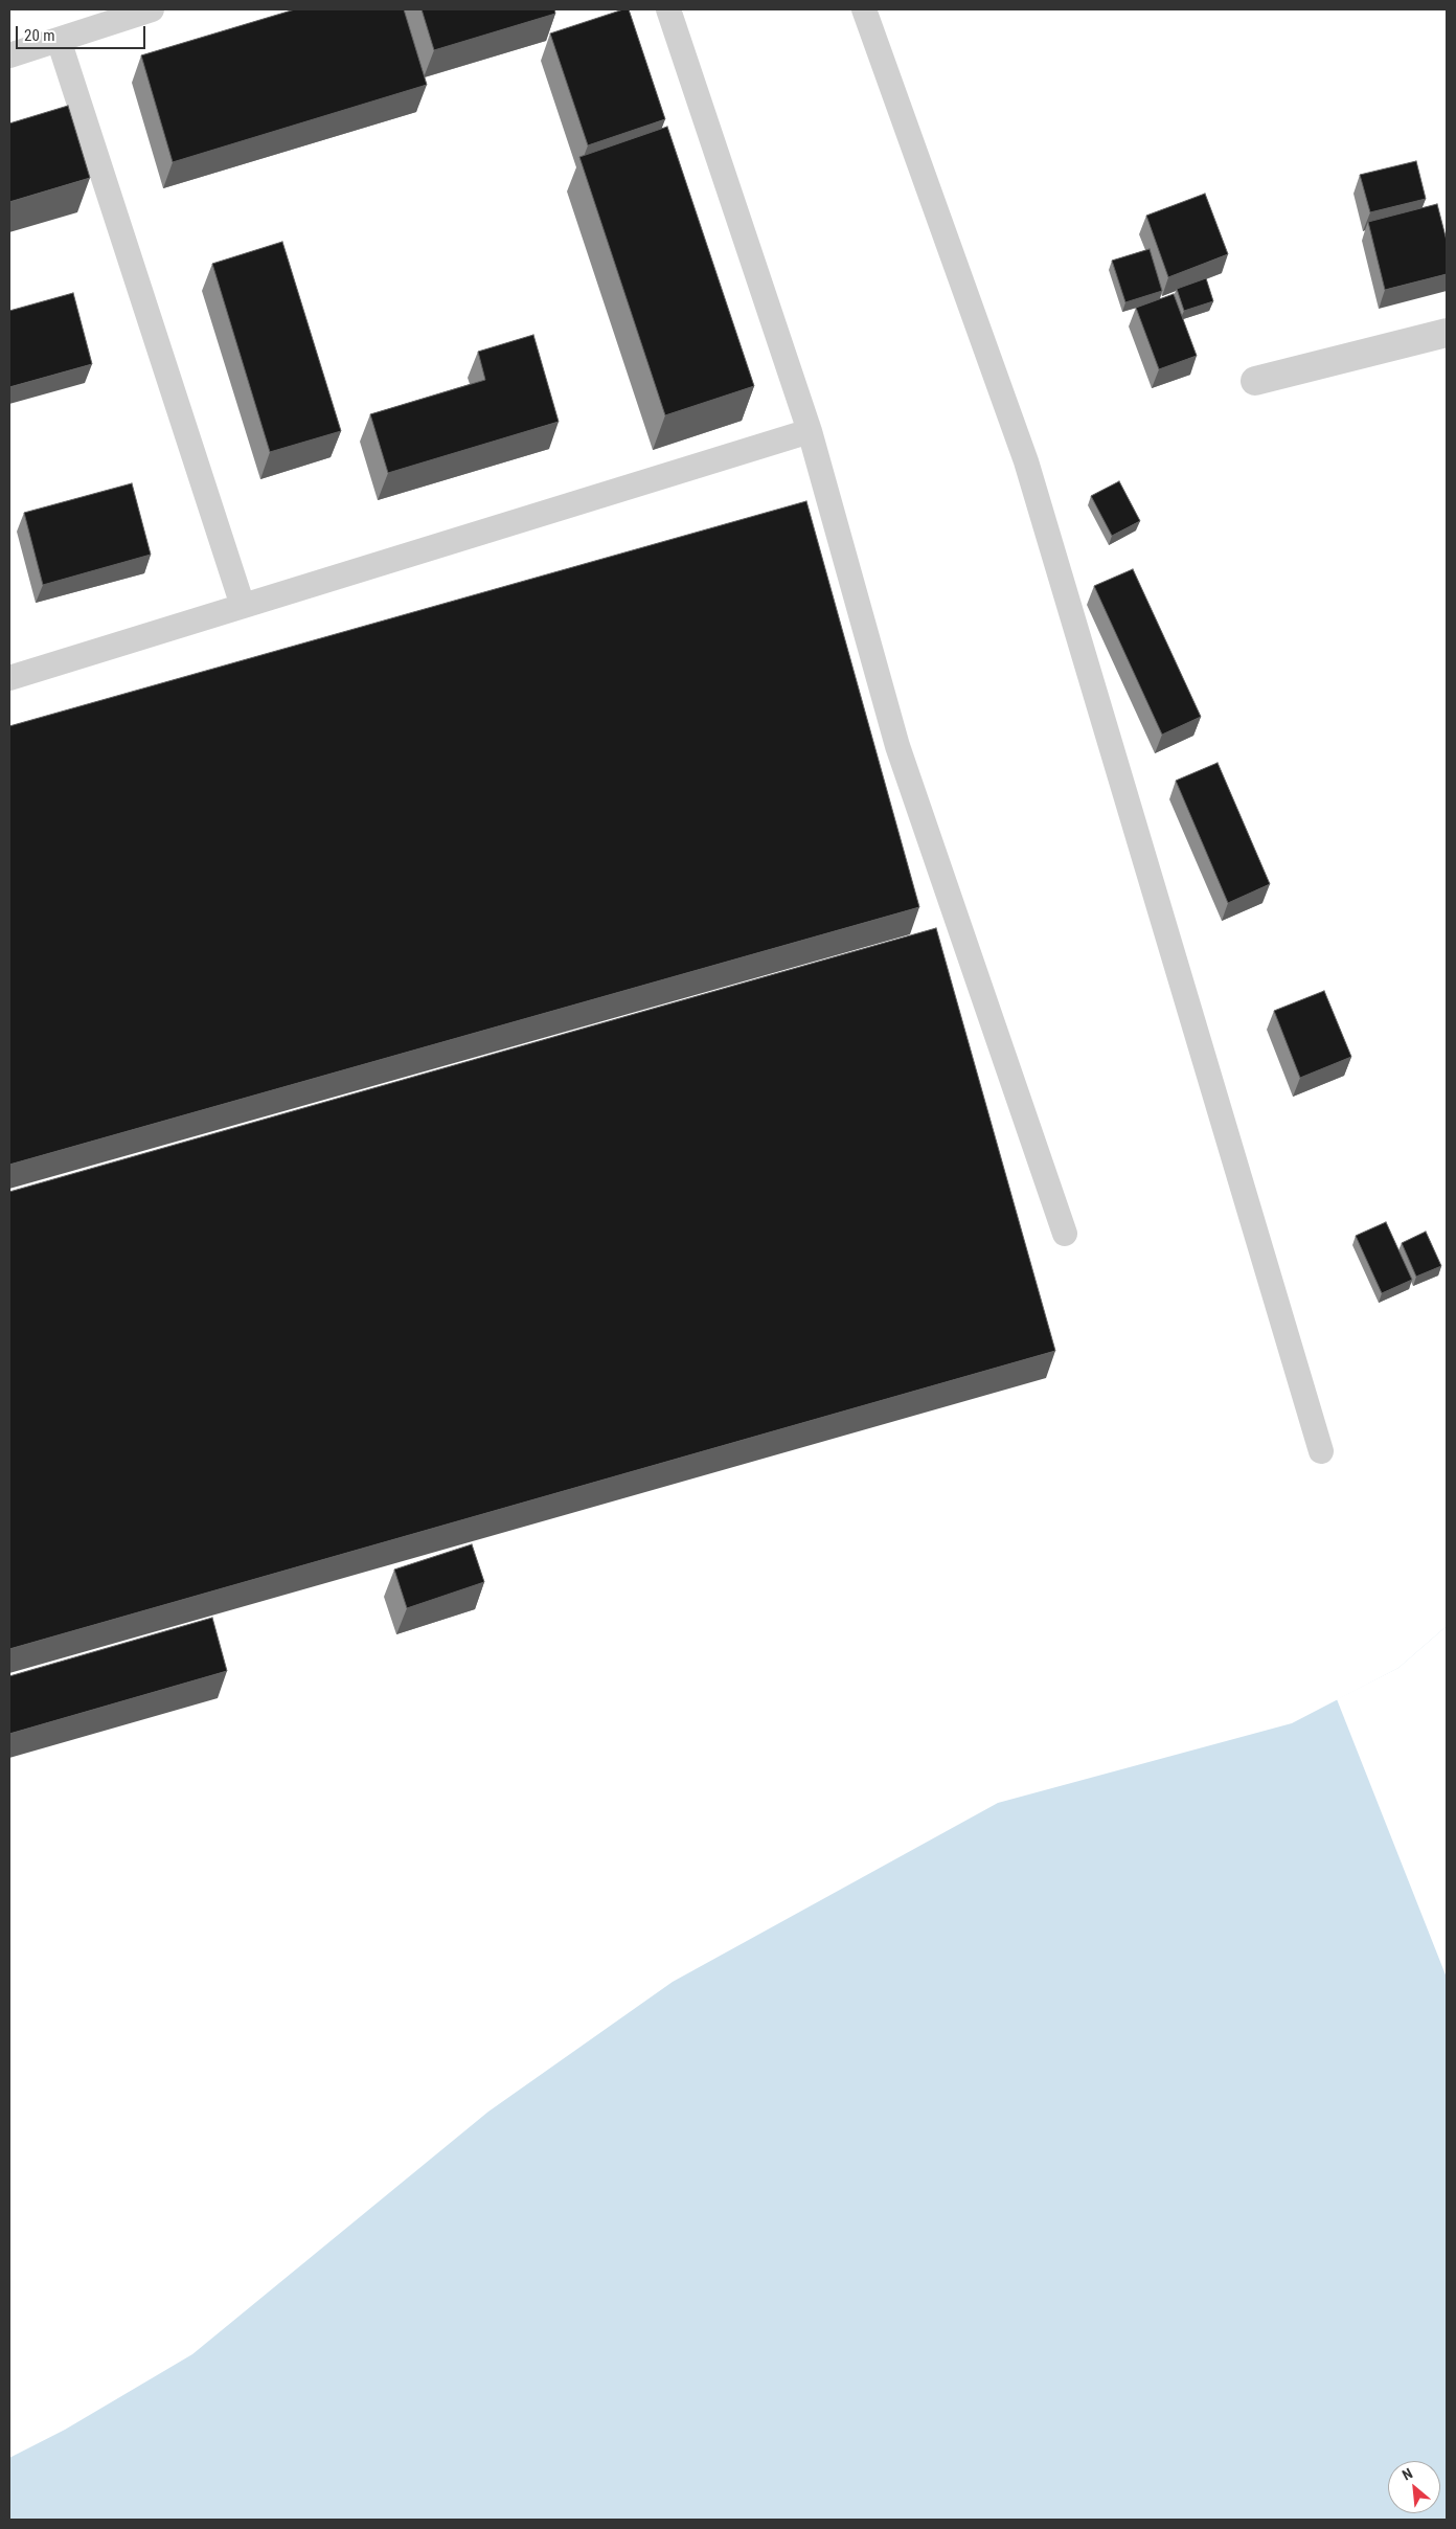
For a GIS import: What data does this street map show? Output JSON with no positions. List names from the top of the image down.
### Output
{
  "scale_bar": "20 m",
  "north": "top left"
}
